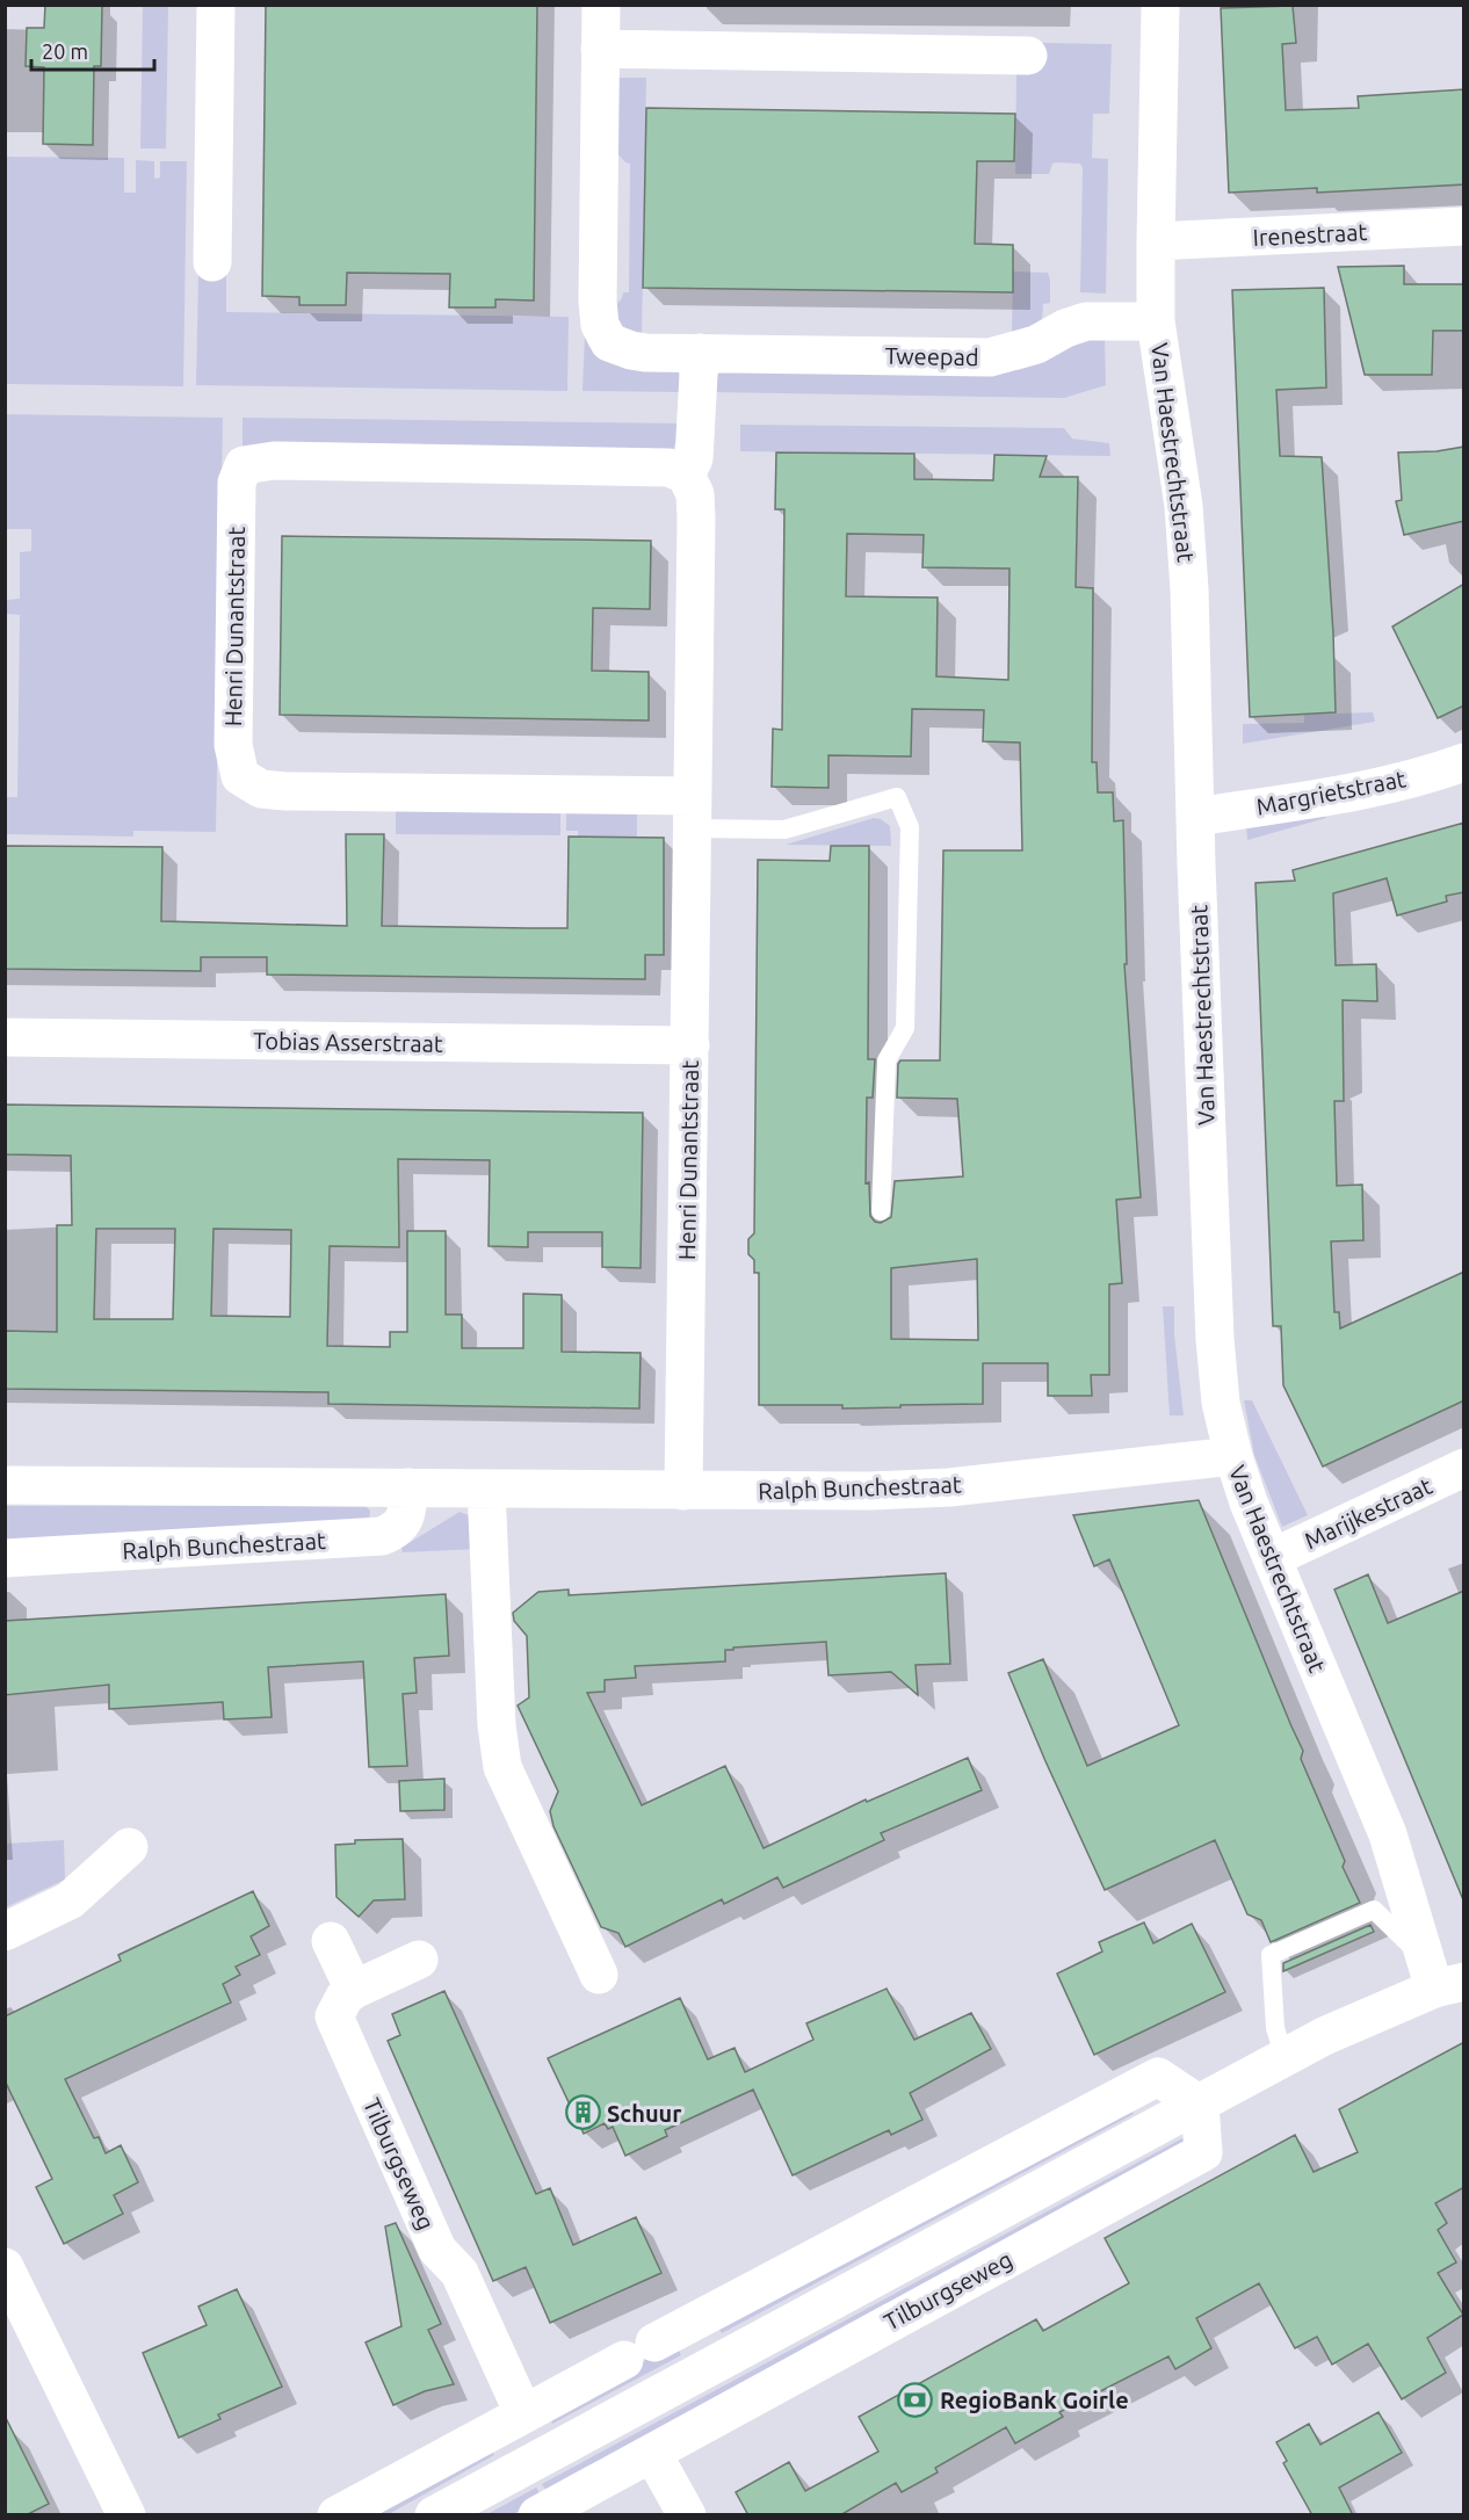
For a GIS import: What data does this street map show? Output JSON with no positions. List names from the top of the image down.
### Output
{
  "streets": {
    "street": [
      "Irenestraat",
      "Tweepad",
      "Van Haestrechtstraat",
      "Henri Dunantstraat",
      "Margrietstraat",
      "Tobias Asserstraat",
      "Ralph Bunchestraat",
      "Marijkestraat",
      "Tilburgseweg"
    ]
  },
  "crossings": [
    ["Irenestraat", "Van Haestrechtstraat"],
    ["Tweepad", "Van Haestrechtstraat"],
    ["Van Haestrechtstraat", "Margrietstraat"],
    ["Van Haestrechtstraat", "Ralph Bunchestraat"],
    ["Van Haestrechtstraat", "Marijkestraat"],
    ["Van Haestrechtstraat", "Tilburgseweg"],
    ["Henri Dunantstraat", "Tobias Asserstraat"],
    ["Henri Dunantstraat", "Ralph Bunchestraat"]
  ],
  "places": {
    "building": ["Schuur"],
    "bank": ["RegioBank Goirle"]
  },
  "scale_bar": "20 m"
}
